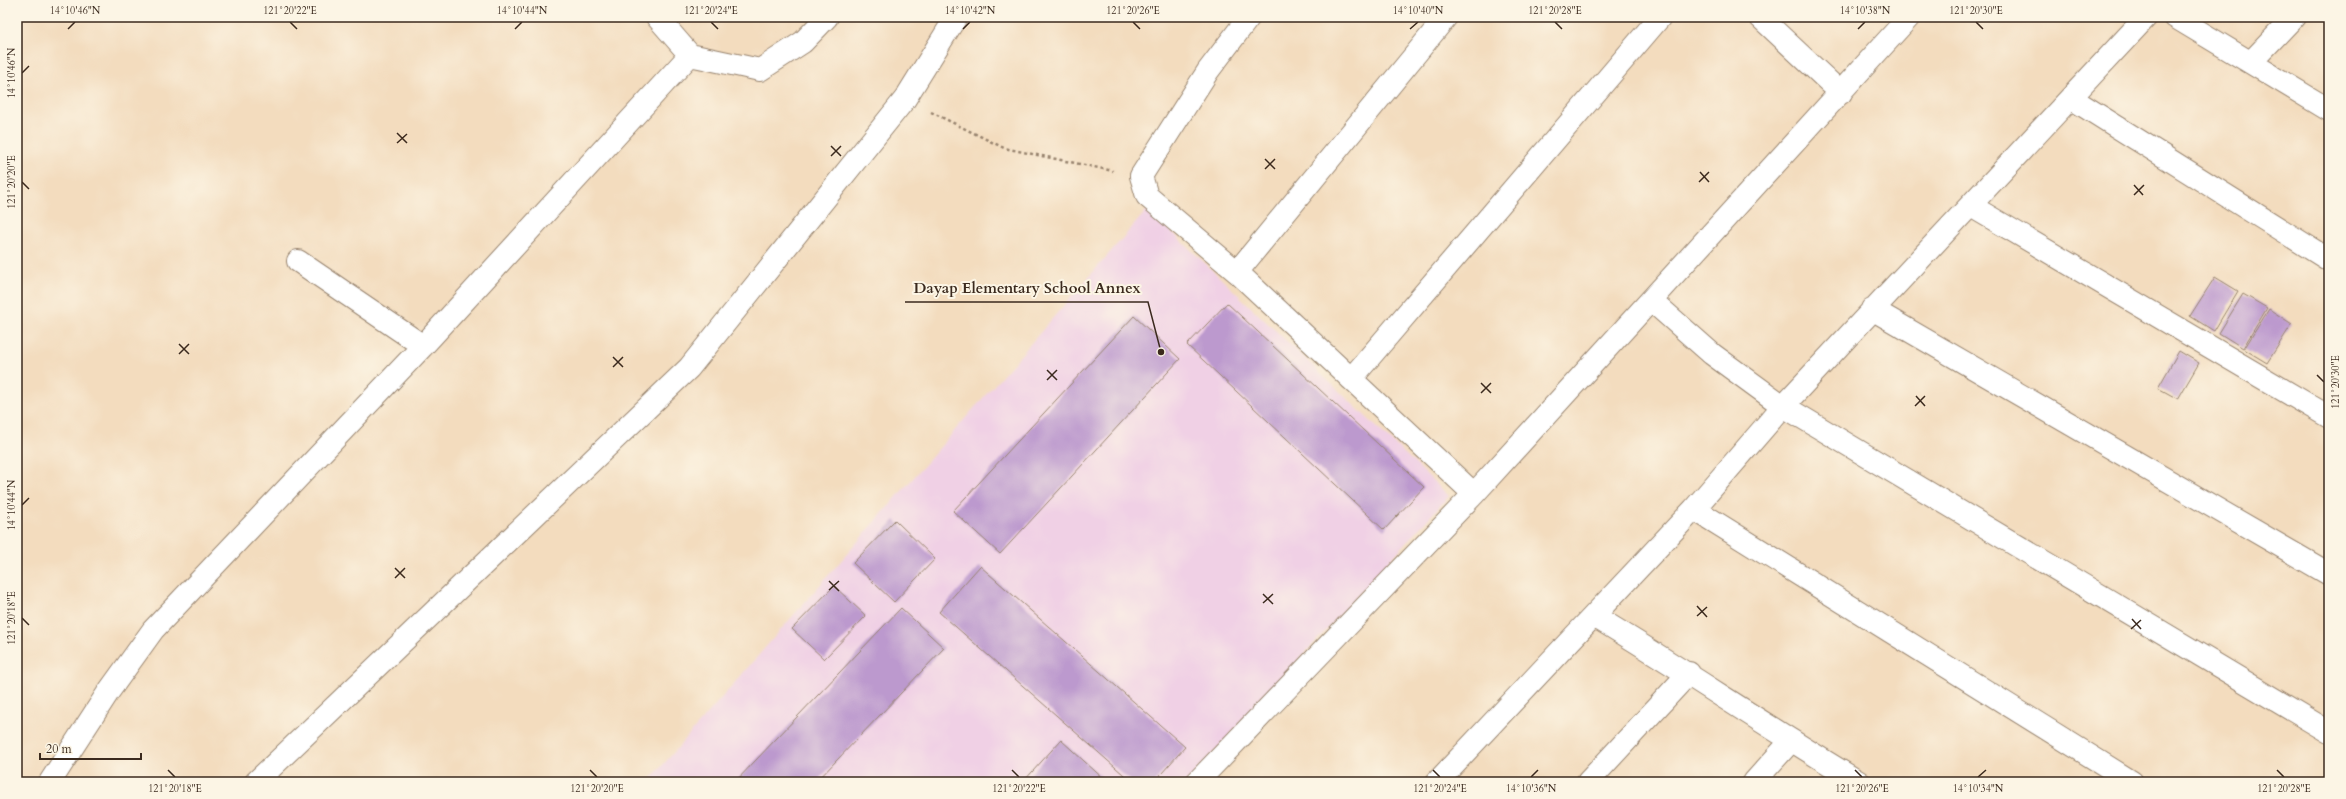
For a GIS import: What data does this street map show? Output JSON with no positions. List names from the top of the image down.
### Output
{
  "places": ["Dayap Elementary School Annex"],
  "scale_bar": "20 m",
  "coordinates": [
    "14°10'46\"N",
    "121°20'22\"E",
    "14°10'44\"N",
    "121°20'24\"E",
    "14°10'42\"N",
    "121°20'26\"E",
    "14°10'40\"N",
    "121°20'28\"E",
    "14°10'38\"N",
    "121°20'30\"E",
    "121°20'20\"E",
    "121°20'18\"E",
    "14°10'36\"N",
    "14°10'34\"N"
  ]
}
